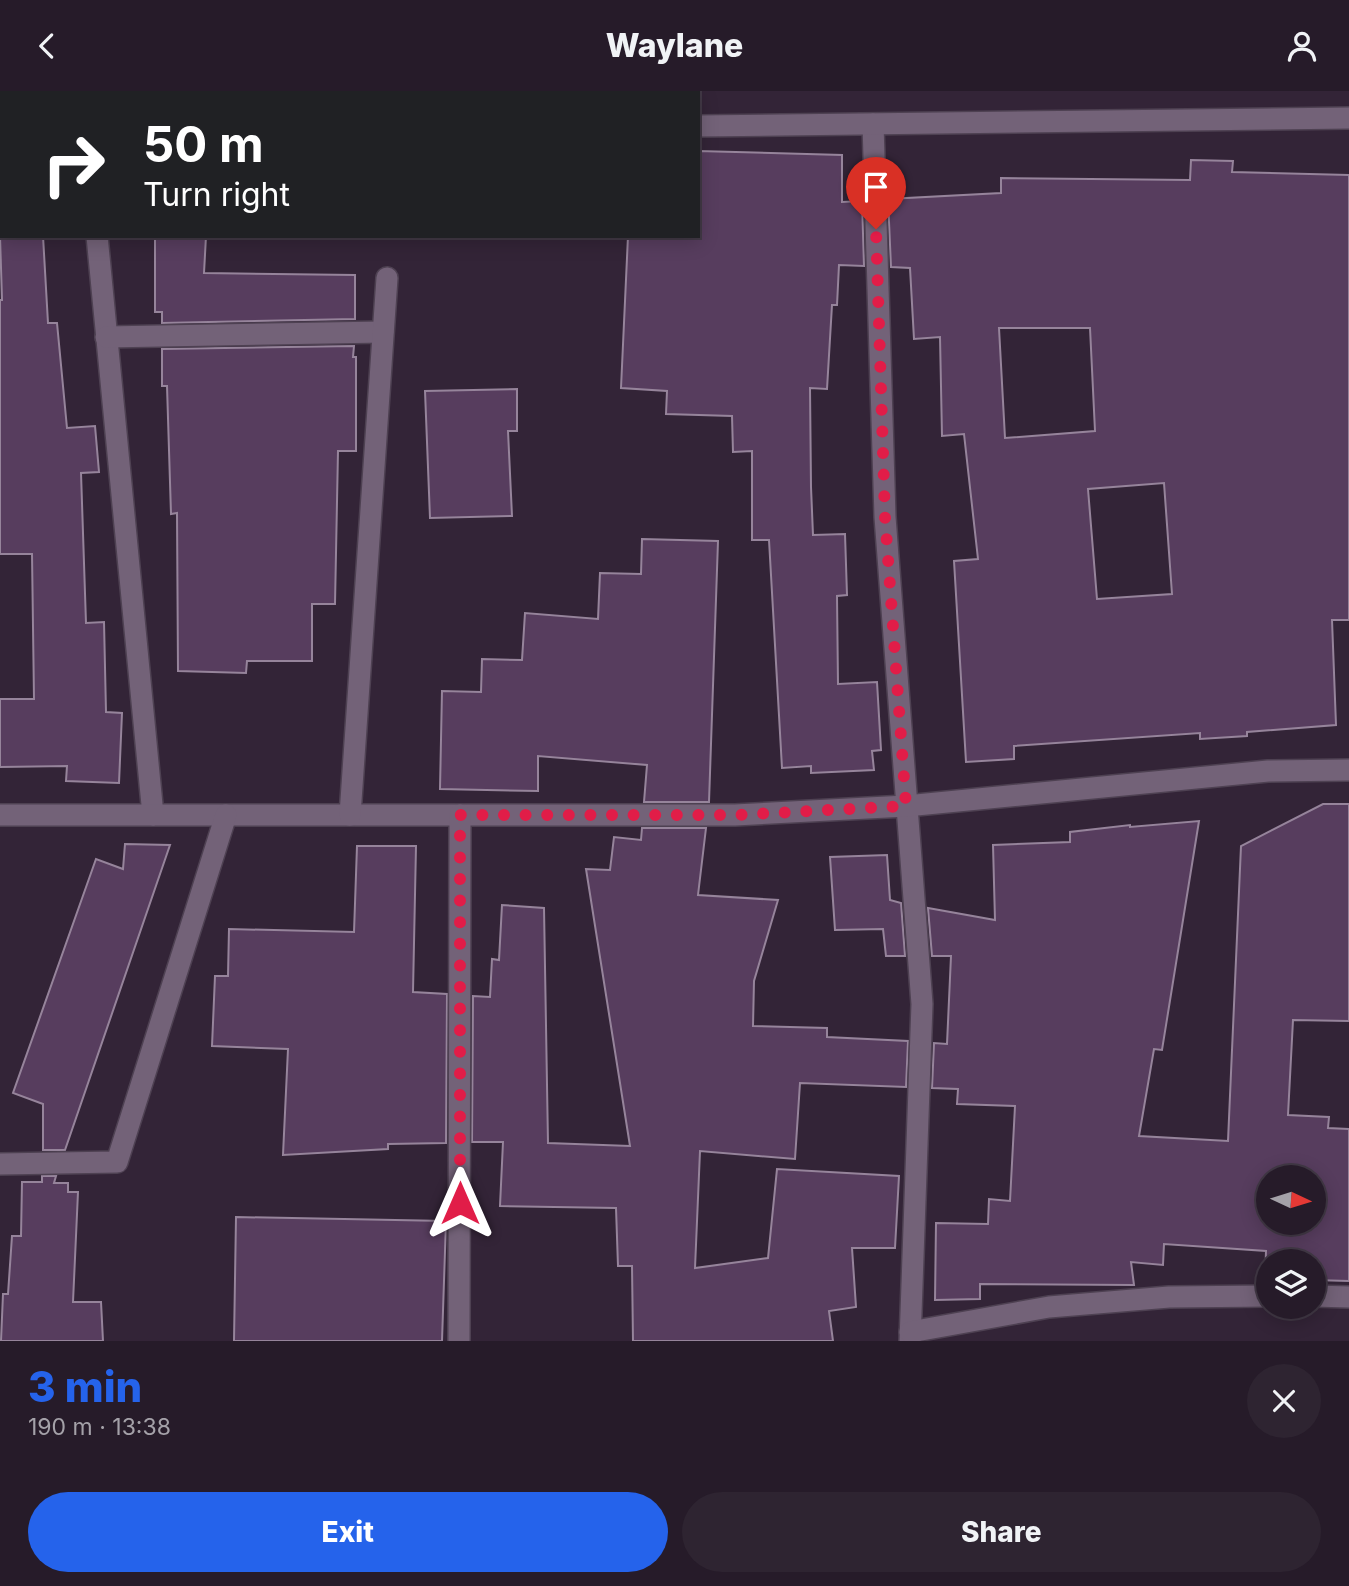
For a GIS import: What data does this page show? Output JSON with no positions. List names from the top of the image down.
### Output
{
  "north": "right",
  "page": {
    "header": "Waylane",
    "turn": ["50 m", "Turn right"],
    "heading": ["3 min", "190 m · 13:38"],
    "buttons": ["Exit", "Share"]
  }
}
